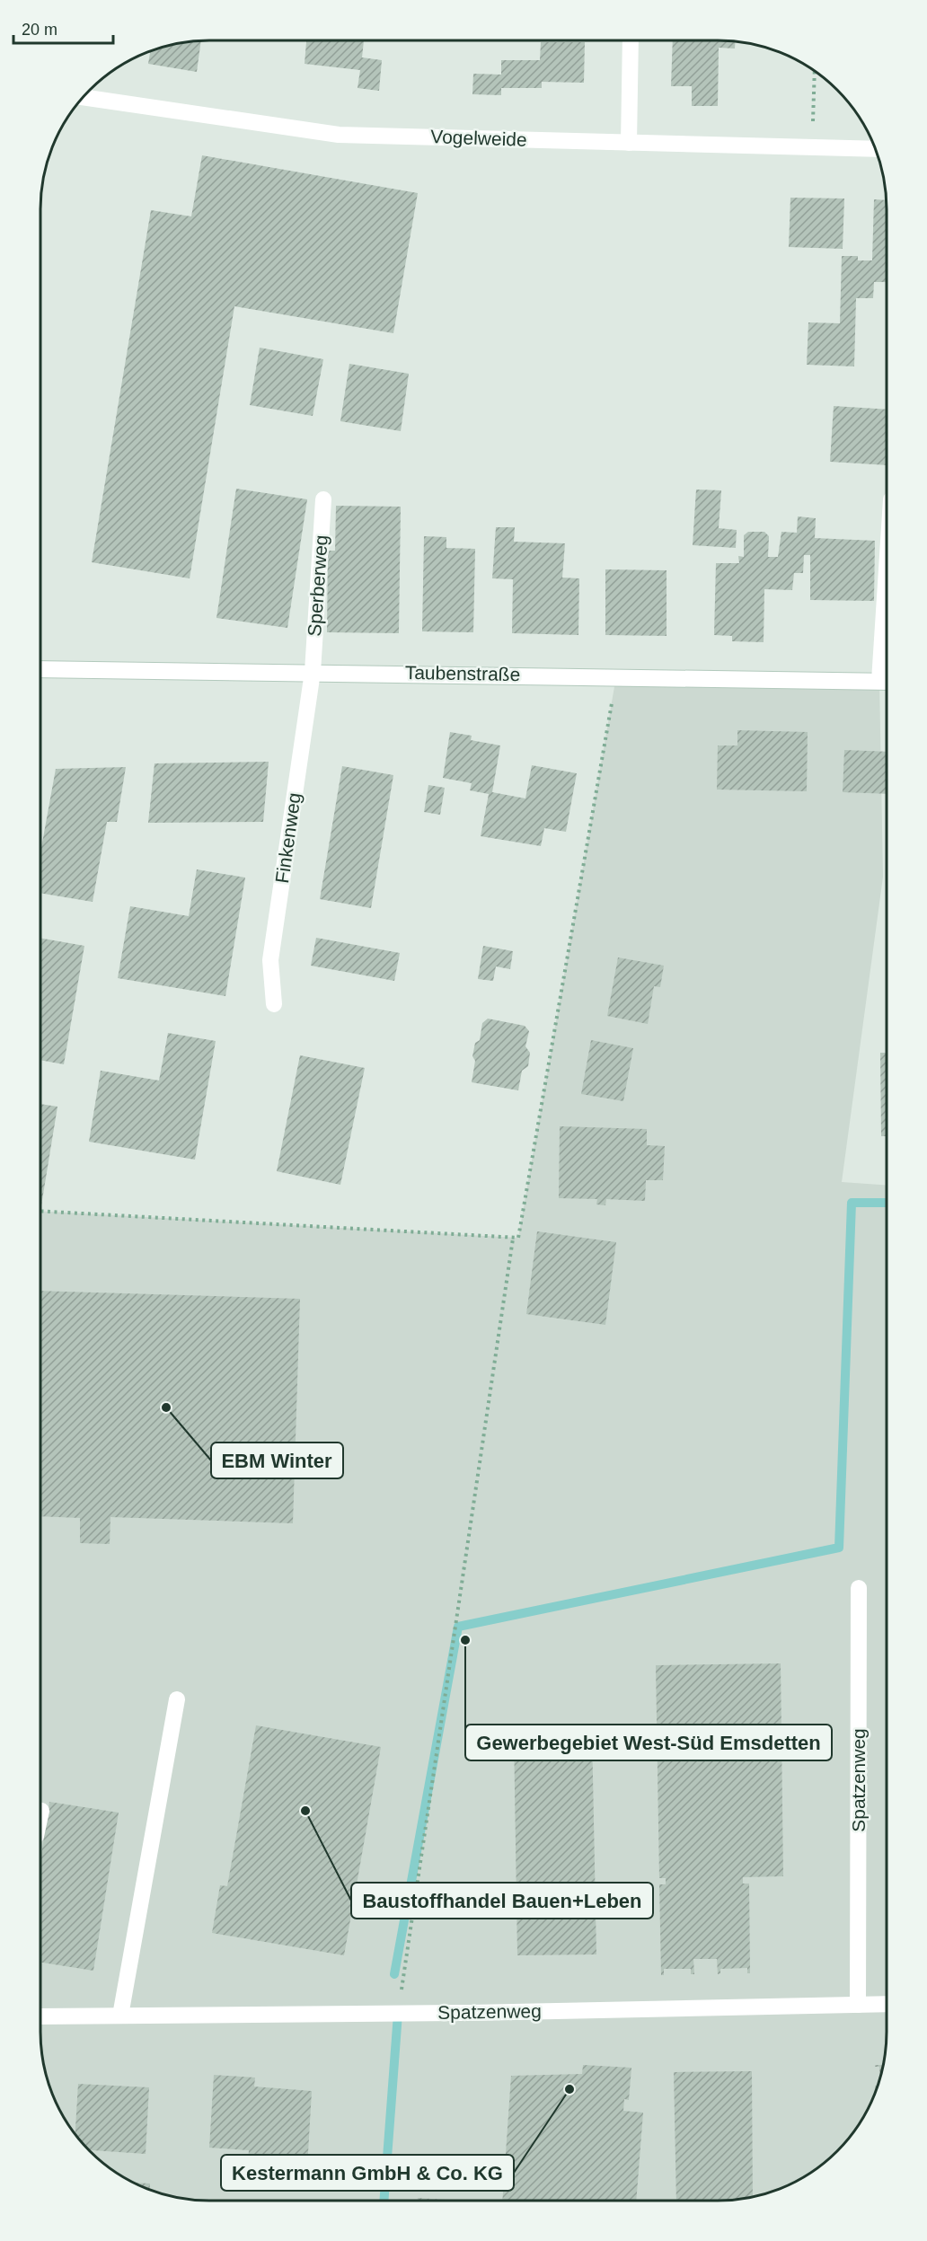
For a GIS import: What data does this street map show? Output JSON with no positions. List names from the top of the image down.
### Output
{
  "streets": {
    "street": [
      "Vogelweide",
      "Sperberweg",
      "Taubenstraße",
      "Finkenweg",
      "Spatzenweg"
    ]
  },
  "crossings": [
    ["Sperberweg", "Taubenstraße"],
    ["Sperberweg", "Finkenweg"],
    ["Taubenstraße", "Finkenweg"]
  ],
  "places": [
    "EBM Winter",
    "Gewerbegebiet West-Süd Emsdetten",
    "Baustoffhandel Bauen+Leben",
    "Kestermann GmbH & Co. KG"
  ],
  "scale_bar": "20 m"
}
